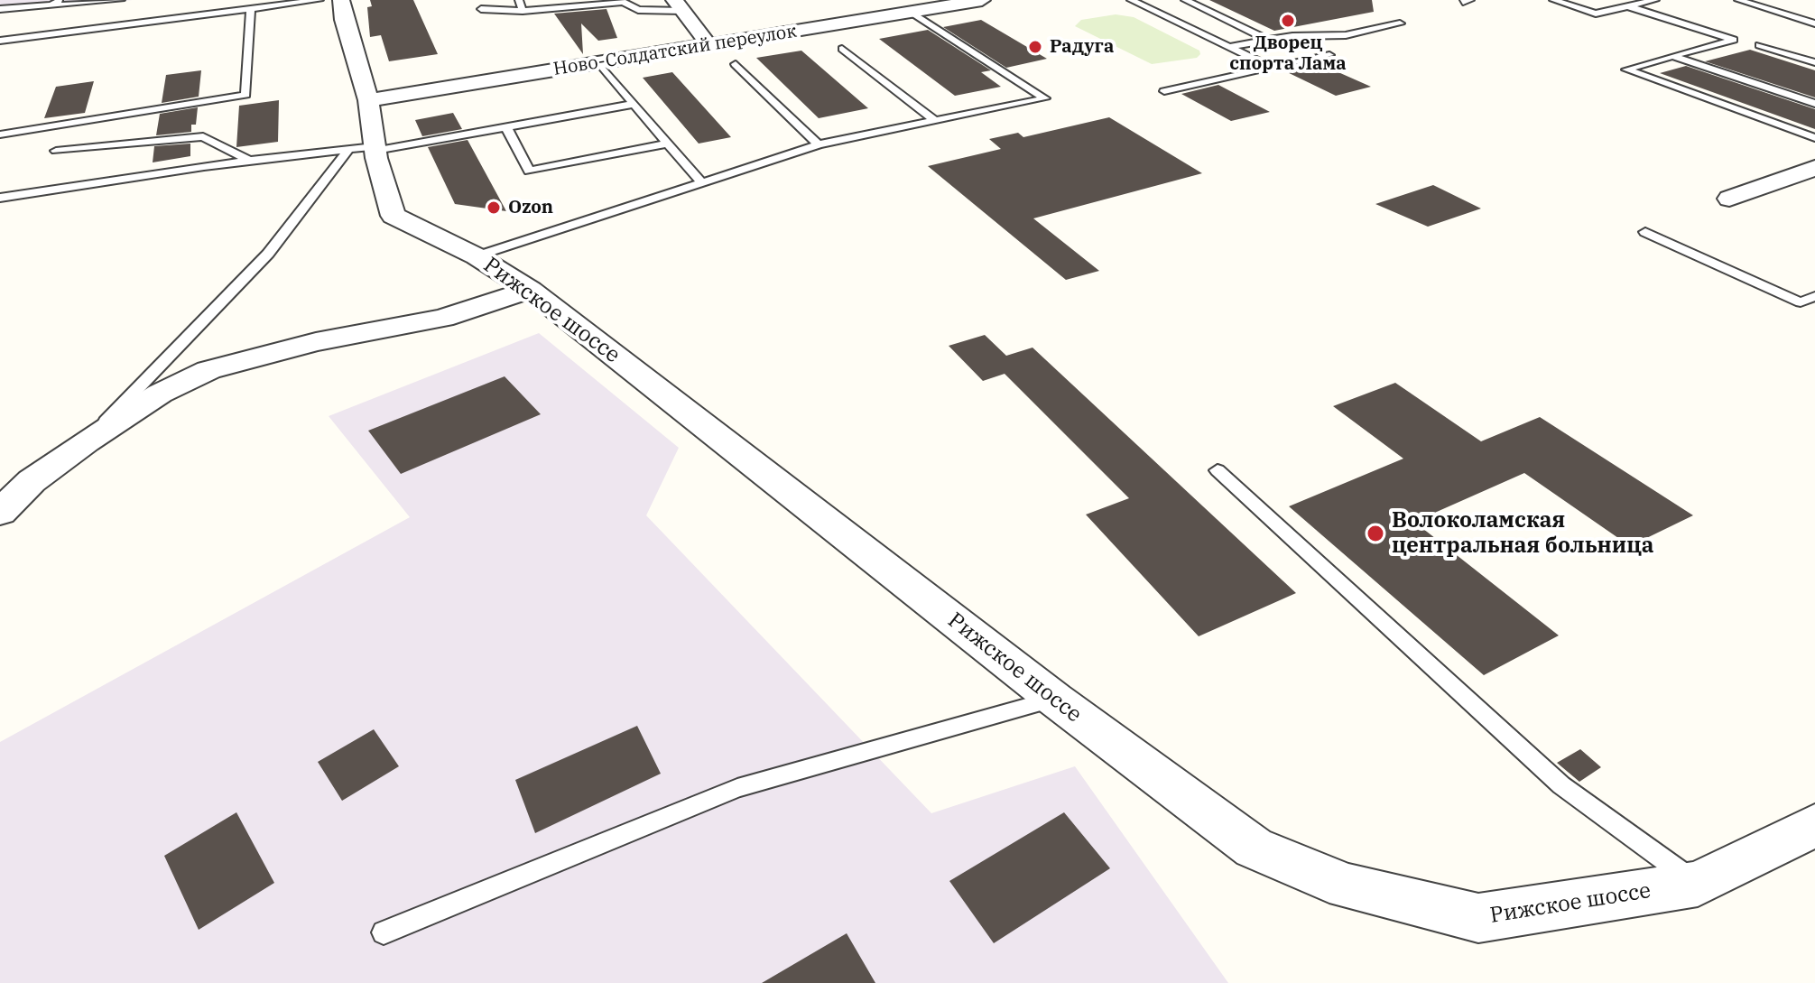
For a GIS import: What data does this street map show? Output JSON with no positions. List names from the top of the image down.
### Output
{
  "streets": {
    "street": ["Ново-Солдатский переулок", "Рижское шоссе"]
  },
  "crossings": [
    ["Ново-Солдатский переулок", "Рижское шоссе"]
  ],
  "places": [
    "Дворец спорта Лама",
    "Радуга",
    "Ozon",
    "Волоколамская центральная больница"
  ]
}
